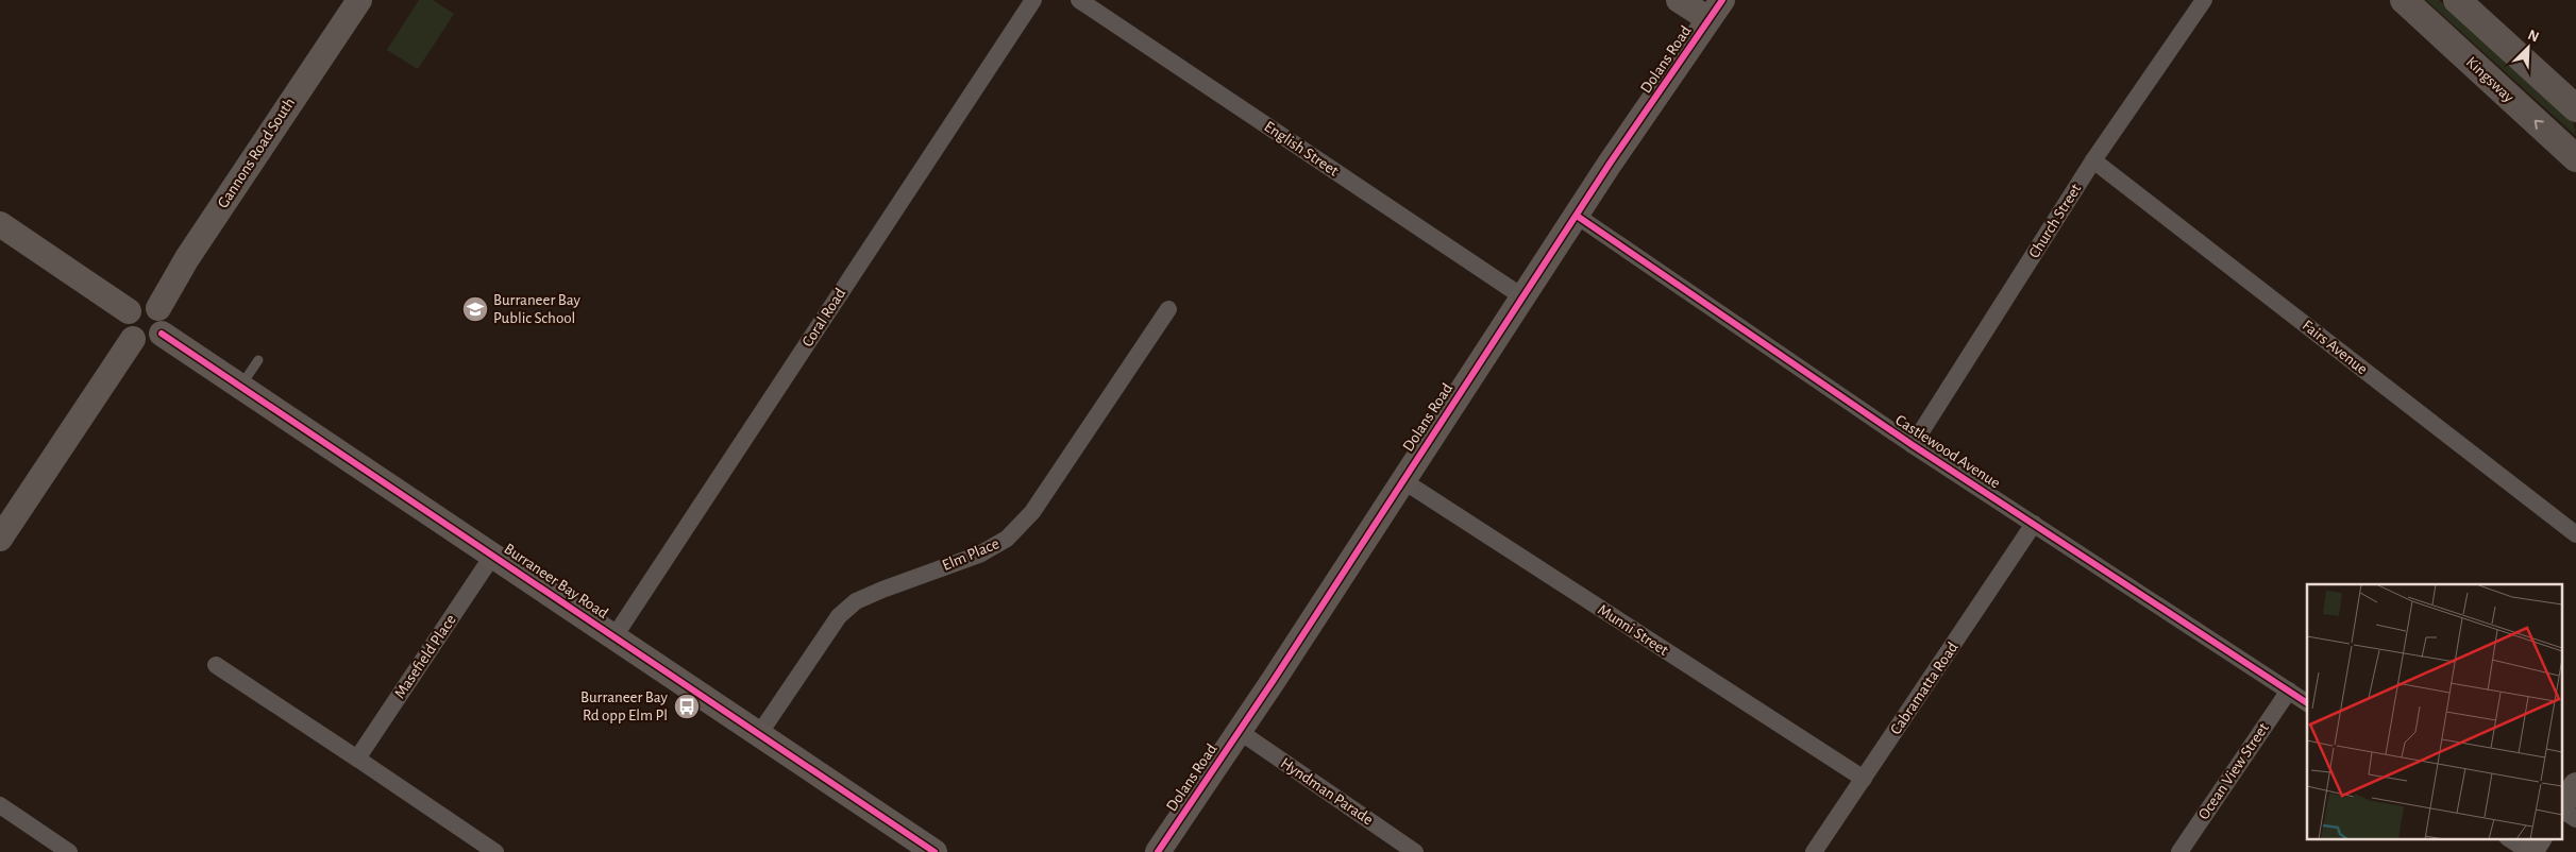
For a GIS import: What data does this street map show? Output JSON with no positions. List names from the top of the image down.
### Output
{
  "streets": {
    "main road": ["Kingsway"],
    "street": [
      "Dolans Road",
      "English Street",
      "Gannons Road South",
      "Church Street",
      "Coral Road",
      "Fairs Avenue",
      "Castlewood Avenue",
      "Elm Place",
      "Burraneer Bay Road",
      "Munni Street",
      "Masefield Place",
      "Cabramatta Road",
      "Ocean View Street",
      "Hyndman Parade"
    ]
  },
  "crossings": [
    ["Dolans Road", "English Street"],
    ["Dolans Road", "Castlewood Avenue"],
    ["Dolans Road", "Munni Street"],
    ["Dolans Road", "Hyndman Parade"],
    ["Gannons Road South", "Burraneer Bay Road"],
    ["Church Street", "Fairs Avenue"],
    ["Church Street", "Castlewood Avenue"],
    ["Coral Road", "Burraneer Bay Road"],
    ["Castlewood Avenue", "Cabramatta Road"],
    ["Castlewood Avenue", "Ocean View Street"],
    ["Elm Place", "Burraneer Bay Road"],
    ["Burraneer Bay Road", "Masefield Place"],
    ["Munni Street", "Cabramatta Road"]
  ],
  "places": {
    "school or university": ["Burraneer Bay Public School"],
    "bus stop": ["Burraneer Bay Rd opp Elm Pl"]
  },
  "north": "top right"
}
